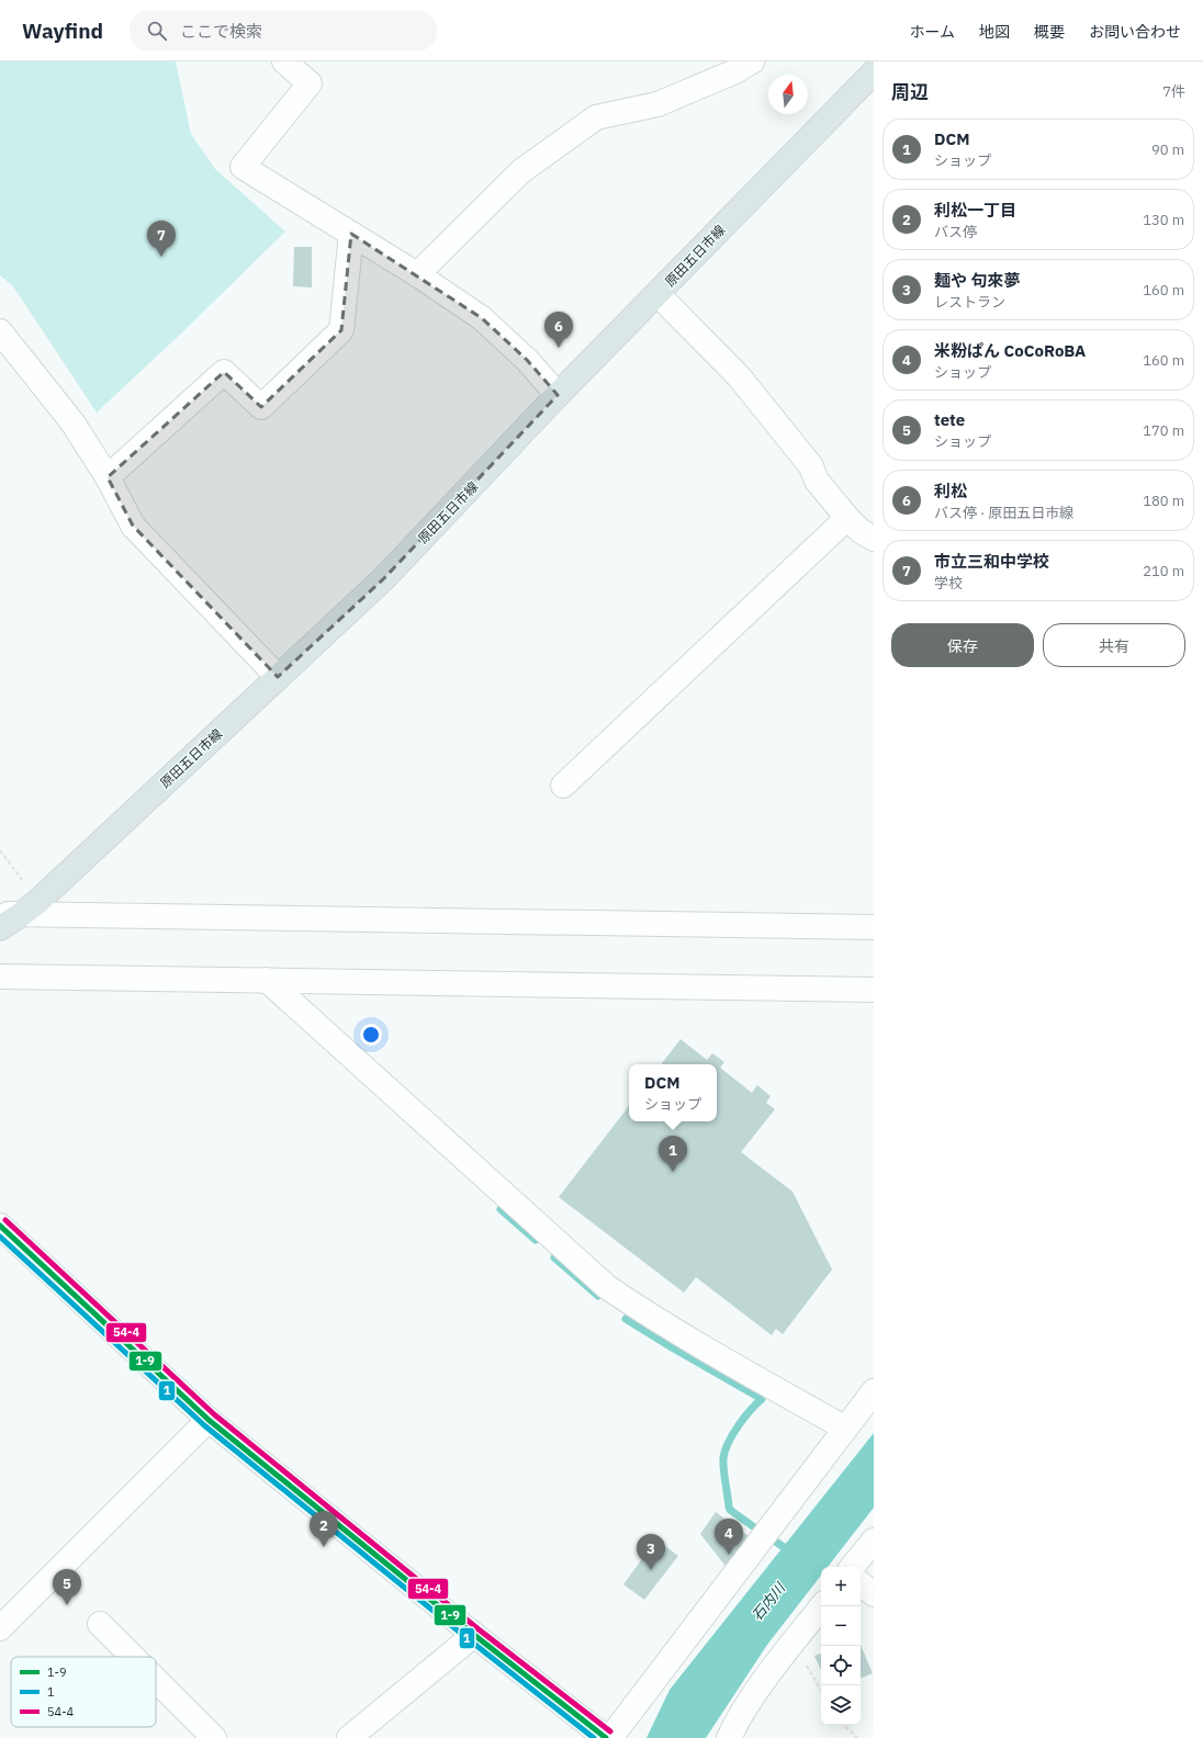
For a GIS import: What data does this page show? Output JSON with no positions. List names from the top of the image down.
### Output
{
  "streets": {
    "main road": ["原田五日市線"]
  },
  "water": ["石内川"],
  "lines": ["transit line 54-4", "transit line 1-9", "transit line 1"],
  "legend": ["1-9", "1", "54-4"],
  "north": "top",
  "page": {
    "header": "Wayfind",
    "search": "ここで検索",
    "nav": [
      "ホーム",
      "地図",
      "概要",
      "お問い合わせ"
    ],
    "heading": ["周辺", "7件"],
    "list": [
      {
        "mark": "1",
        "name": "DCM",
        "note": "ショップ",
        "value": "90 m"
      },
      {
        "mark": "2",
        "name": "利松一丁目",
        "note": "バス停",
        "value": "130 m"
      },
      {
        "mark": "3",
        "name": "麺や 句來夢",
        "note": "レストラン",
        "value": "160 m"
      },
      {
        "mark": "4",
        "name": "米粉ぱん CoCoRoBA",
        "note": "ショップ",
        "value": "160 m"
      },
      {
        "mark": "5",
        "name": "tete",
        "note": "ショップ",
        "value": "170 m"
      },
      {
        "mark": "6",
        "name": "利松",
        "note": "バス停 · 原田五日市線",
        "value": "180 m"
      },
      {
        "mark": "7",
        "name": "市立三和中学校",
        "note": "学校",
        "value": "210 m"
      }
    ],
    "pins": [
      "7",
      "6",
      "1",
      "2",
      "4",
      "3",
      "5"
    ],
    "buttons": ["保存", "共有"],
    "popup": ["DCM", "ショップ"],
    "map_buttons": ["+", "−"]
  }
}
